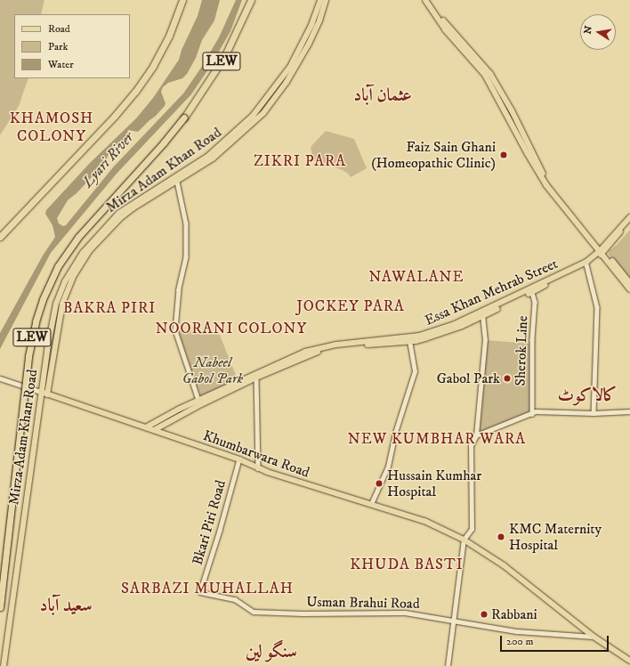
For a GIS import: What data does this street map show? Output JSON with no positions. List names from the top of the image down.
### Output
{
  "streets": {
    "highway": ["LEW"],
    "main road": ["Mirza Adam Khan Road", "Essa Khan Mehrab Street", "Khumbarwara Road"],
    "street": ["Sherok Line", "Bkari Piri Road", "Usman Brahui Road"]
  },
  "crossings": [
    ["Mirza Adam Khan Road", "Khumbarwara Road"],
    ["Essa Khan Mehrab Street", "Sherok Line"],
    ["Essa Khan Mehrab Street", "Khumbarwara Road"],
    ["Khumbarwara Road", "Bkari Piri Road"],
    ["Khumbarwara Road", "Usman Brahui Road"],
    ["Bkari Piri Road", "Usman Brahui Road"]
  ],
  "districts": [
    "عثمان آباد",
    "KHAMOSH COLONY",
    "ZIKRI PARA",
    "NAWALANE",
    "JOCKEY PARA",
    "BAKRA PIRI",
    "NOORANI COLONY",
    "کالاکوٹ",
    "NEW KUMBHAR WARA",
    "KHUDA BASTI",
    "SARBAZI MUHALLAH",
    "سعید آباد",
    "سنگو لین"
  ],
  "water": ["Lyari River"],
  "parks": ["Nabeel Gabol Park"],
  "places": [
    "Faiz Sain Ghani (Homeopathic Clinic)",
    "Gabol Park",
    "Hussain Kumhar Hospital",
    "KMC Maternity Hospital",
    "Rabbani"
  ],
  "legend": ["Road", "Park", "Water"],
  "scale_bar": "200 m",
  "north": "left"
}
